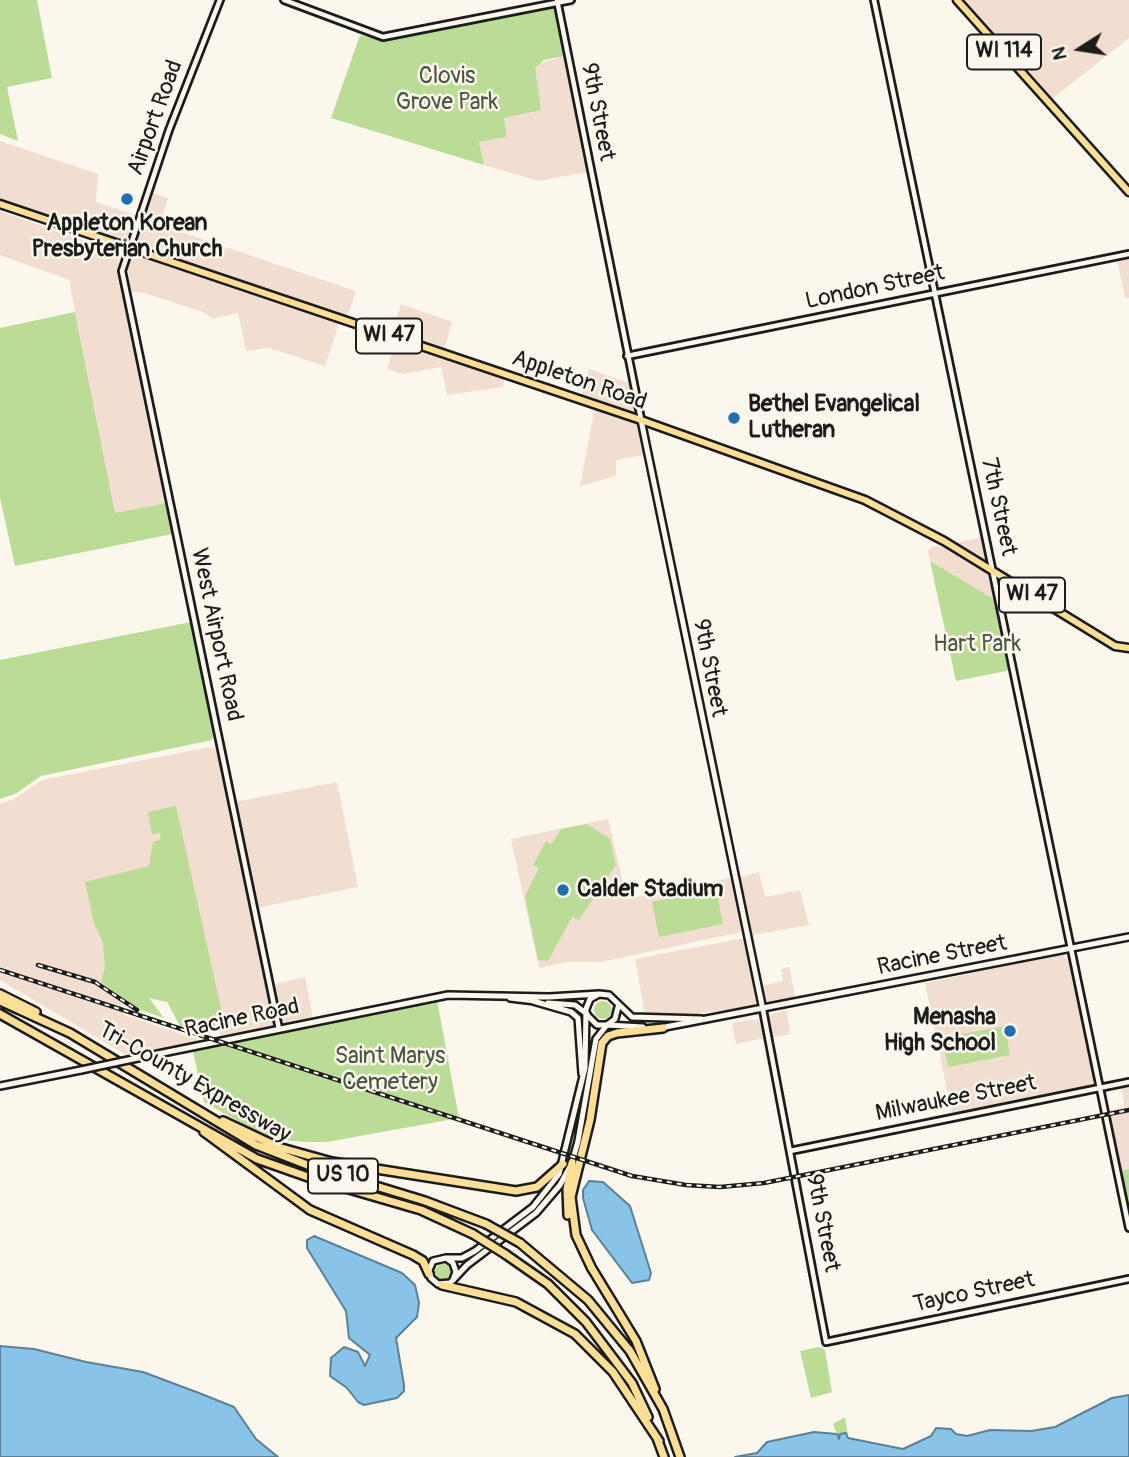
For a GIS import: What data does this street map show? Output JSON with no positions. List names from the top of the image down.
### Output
{
  "streets": {
    "highway": ["Tri-County Expressway", "US 10"],
    "main road": [
      "WI 114",
      "9th Street",
      "WI 47",
      "Appleton Road",
      "Racine Street",
      "Racine Road"
    ],
    "street": [
      "Airport Road",
      "London Street",
      "7th Street",
      "West Airport Road",
      "Milwaukee Street",
      "Tayco Street"
    ]
  },
  "crossings": [
    ["9th Street", "London Street"],
    ["9th Street", "Appleton Road"],
    ["9th Street", "Racine Street"],
    ["9th Street", "Milwaukee Street"],
    ["9th Street", "Tayco Street"],
    ["Airport Road", "Appleton Road"],
    ["Airport Road", "West Airport Road"],
    ["London Street", "7th Street"],
    ["Appleton Road", "7th Street"],
    ["Appleton Road", "West Airport Road"],
    ["7th Street", "Racine Street"],
    ["7th Street", "Milwaukee Street"],
    ["West Airport Road", "Racine Road"]
  ],
  "parks": ["Clovis Grove Park", "Hart Park", "Saint Marys Cemetery"],
  "places": [
    "Appleton Korean Presbyterian Church",
    "Bethel Evangelical Lutheran",
    "Calder Stadium",
    "Menasha High School"
  ],
  "north": "left"
}
